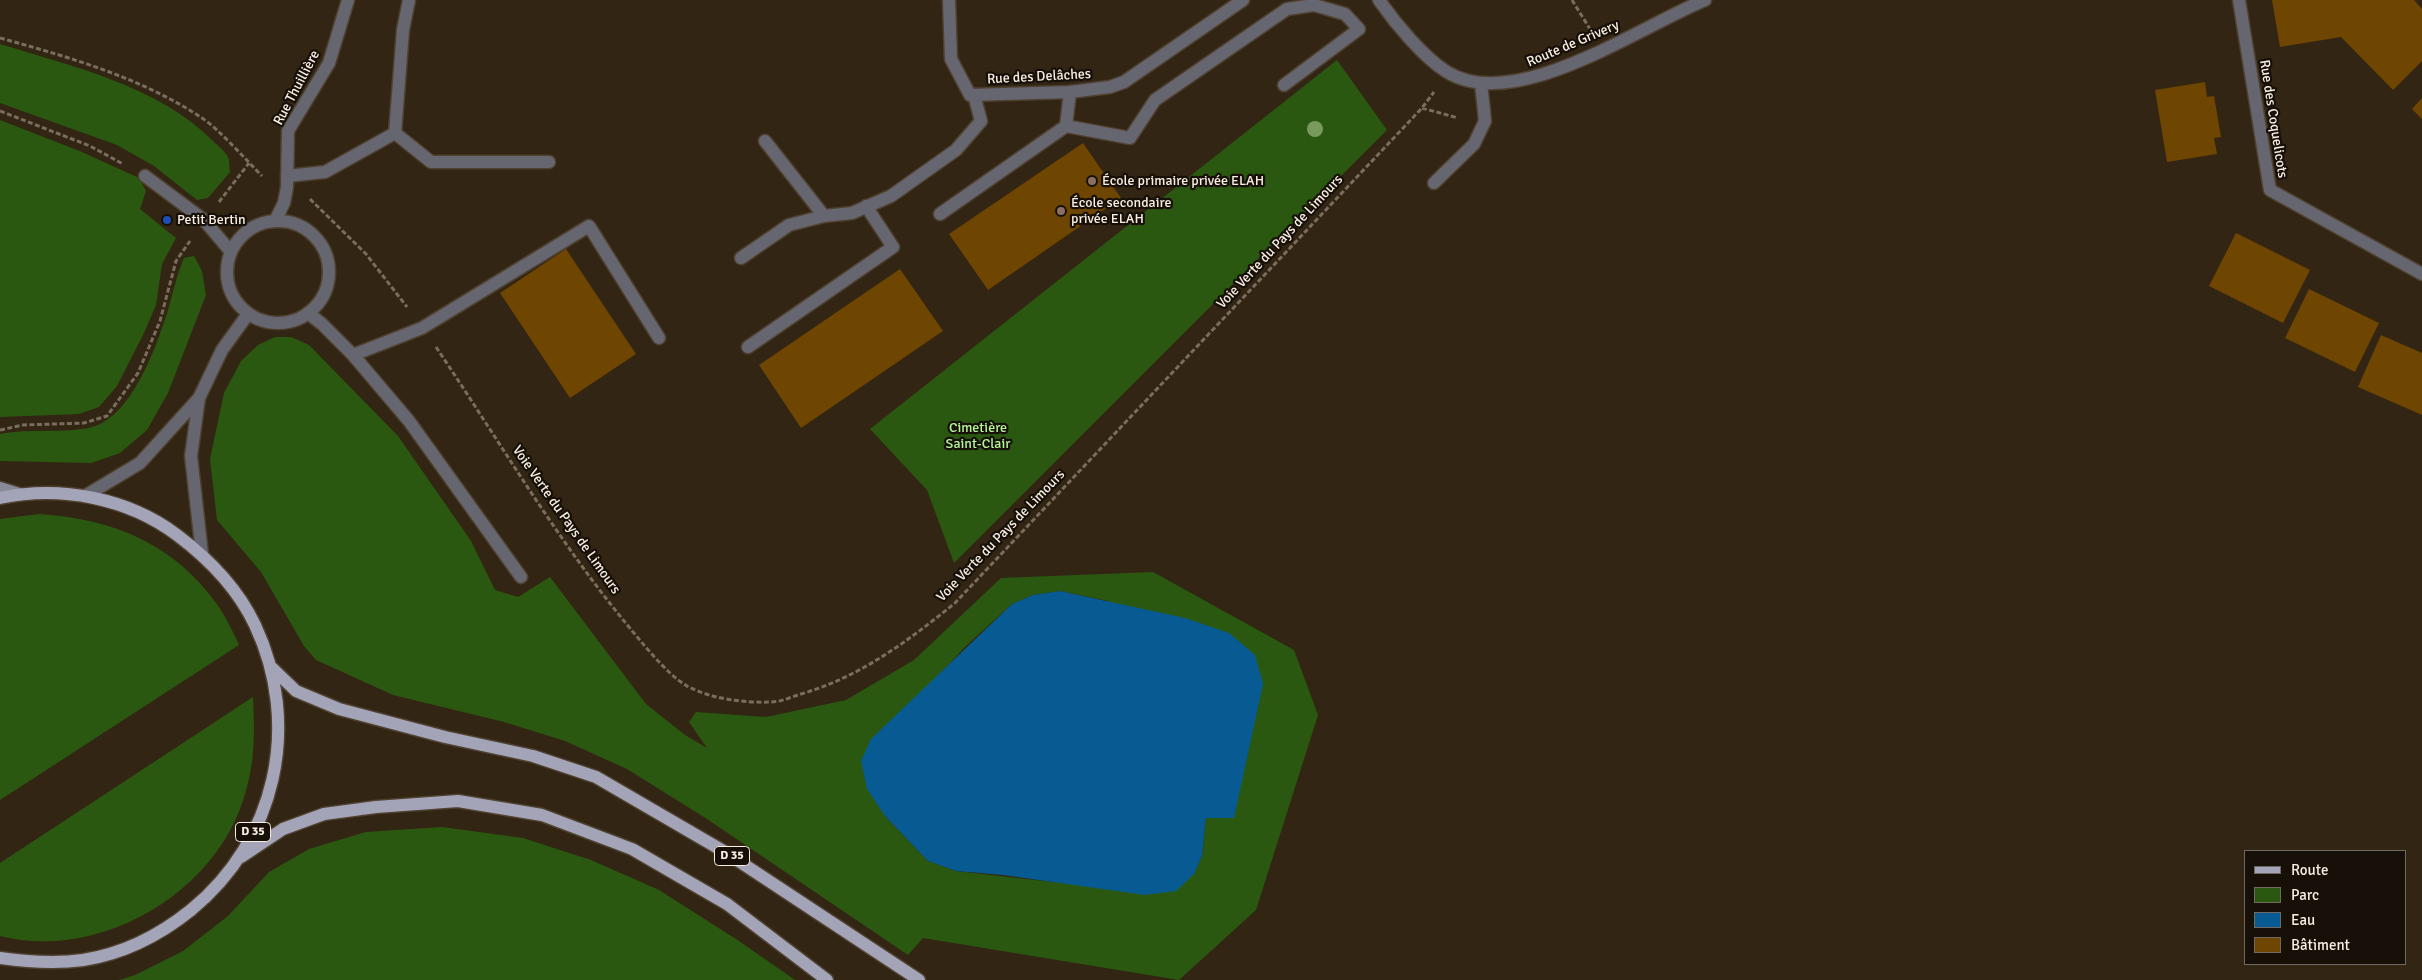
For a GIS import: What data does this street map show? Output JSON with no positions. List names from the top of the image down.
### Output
{
  "streets": {
    "main road": ["D 35"],
    "street": [
      "Route de Grivery",
      "Rue des Delâches",
      "Rue Thuillière",
      "Rue des Coquelicots"
    ],
    "path": ["Voie Verte du Pays de Limours"]
  },
  "crossings": [
    ["Rue Thuillière", "Voie Verte du Pays de Limours"]
  ],
  "parks": ["Cimetière Saint-Clair"],
  "places": ["École primaire privée ELAH", "École secondaire privée ELAH", "Petit Bertin"],
  "legend": [
    "Route",
    "Parc",
    "Eau",
    "Bâtiment"
  ]
}
